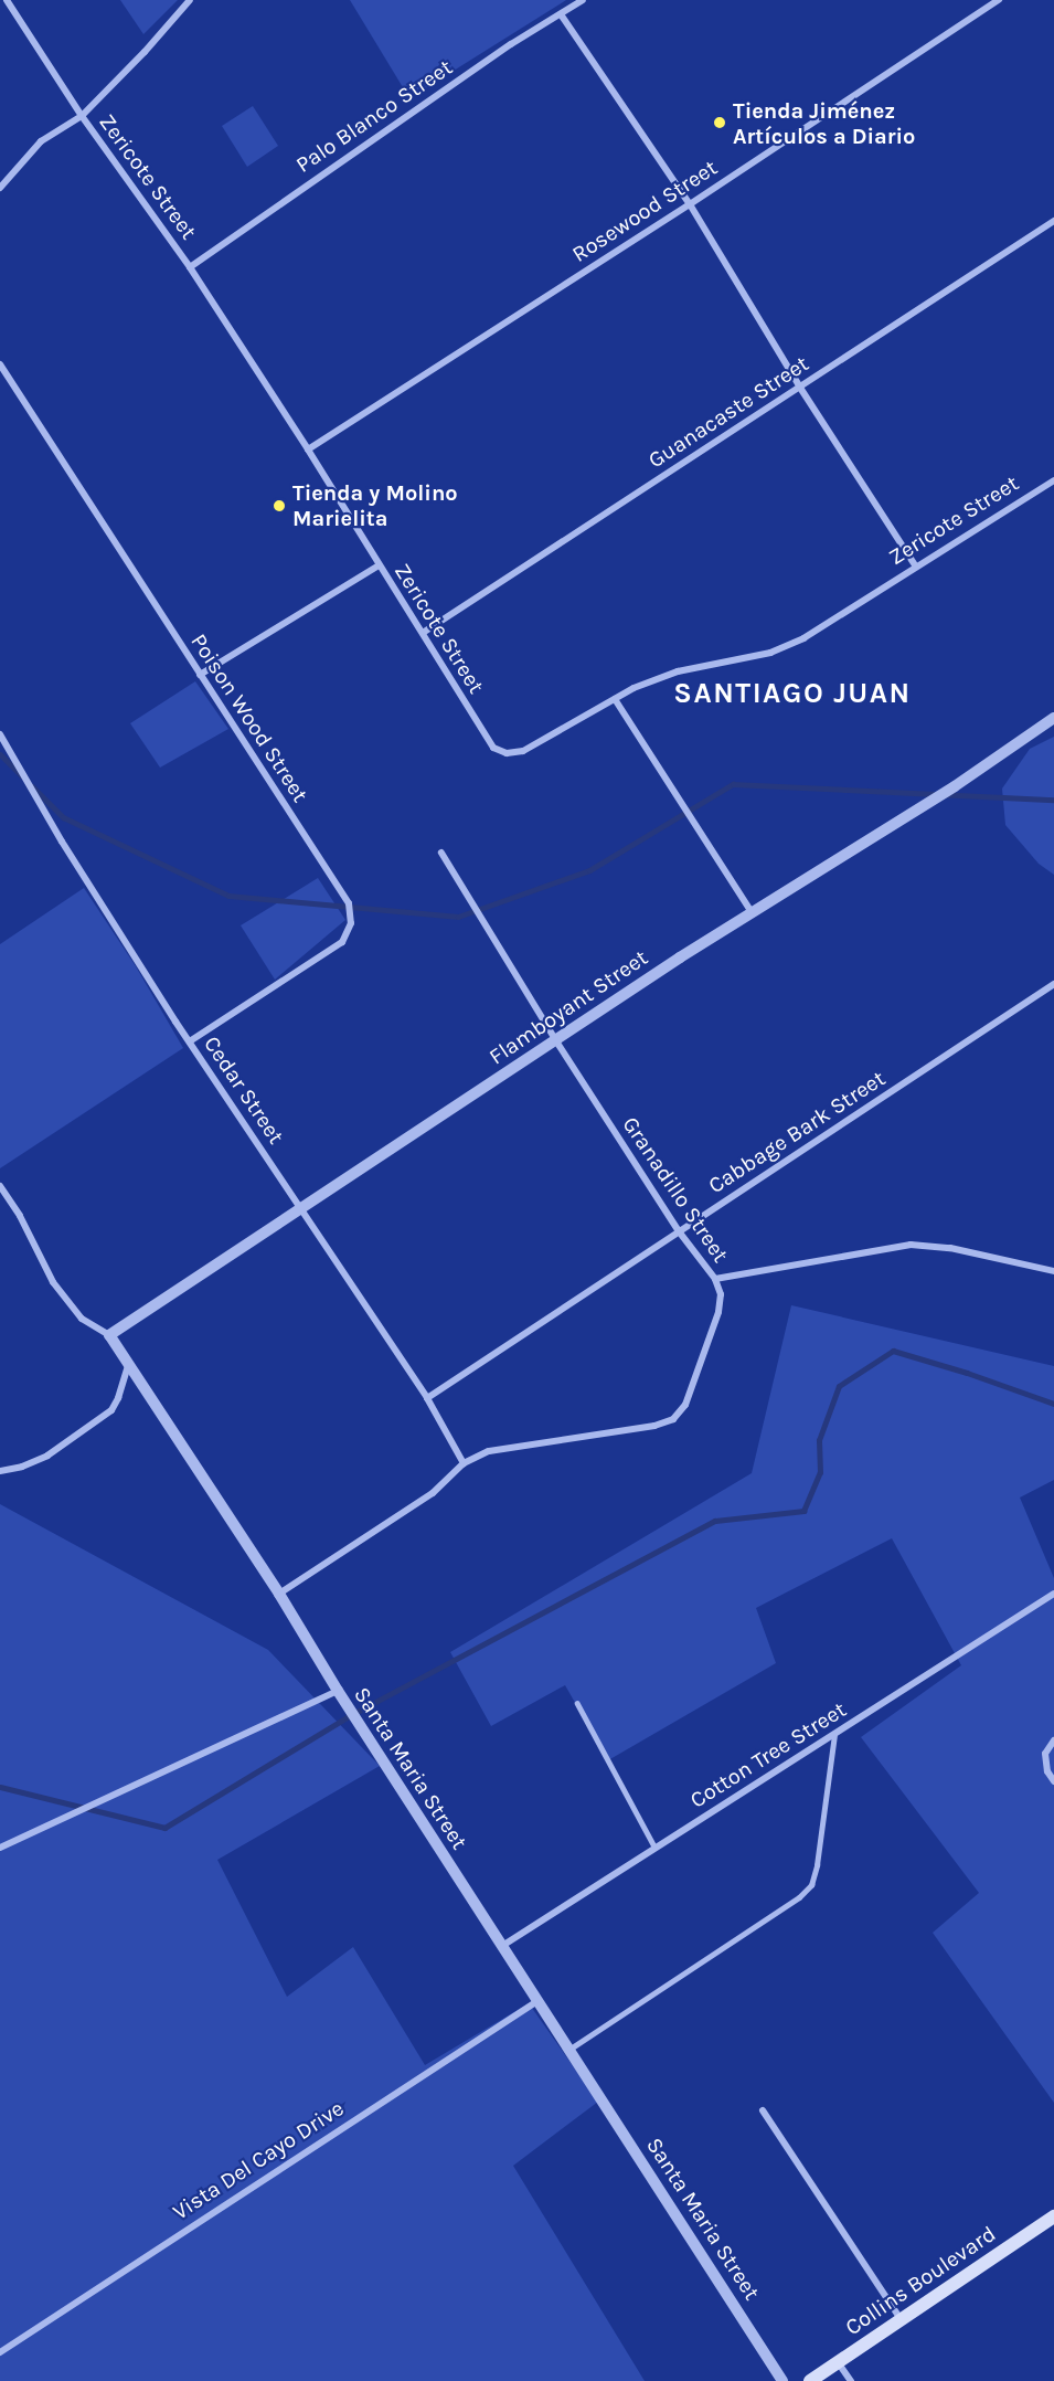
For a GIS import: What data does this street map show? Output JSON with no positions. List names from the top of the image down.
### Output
{
  "streets": {
    "main road": ["Collins Boulevard"],
    "street": [
      "Palo Blanco Street",
      "Zericote Street",
      "Rosewood Street",
      "Guanacaste Street",
      "Poison Wood Street",
      "Flamboyant Street",
      "Cedar Street",
      "Cabbage Bark Street",
      "Granadillo Street",
      "Cotton Tree Street",
      "Santa Maria Street",
      "Vista Del Cayo Drive"
    ]
  },
  "crossings": [
    ["Palo Blanco Street", "Zericote Street"],
    ["Zericote Street", "Rosewood Street"],
    ["Zericote Street", "Guanacaste Street"],
    ["Poison Wood Street", "Cedar Street"],
    ["Flamboyant Street", "Cedar Street"],
    ["Flamboyant Street", "Granadillo Street"],
    ["Flamboyant Street", "Santa Maria Street"],
    ["Cedar Street", "Cabbage Bark Street"],
    ["Cedar Street", "Granadillo Street"],
    ["Cabbage Bark Street", "Granadillo Street"],
    ["Granadillo Street", "Santa Maria Street"],
    ["Cotton Tree Street", "Santa Maria Street"],
    ["Santa Maria Street", "Vista Del Cayo Drive"]
  ],
  "districts": ["SANTIAGO JUAN"],
  "places": ["Tienda Jiménez Artículos a Diario", "Tienda y Molino Marielita"]
}
